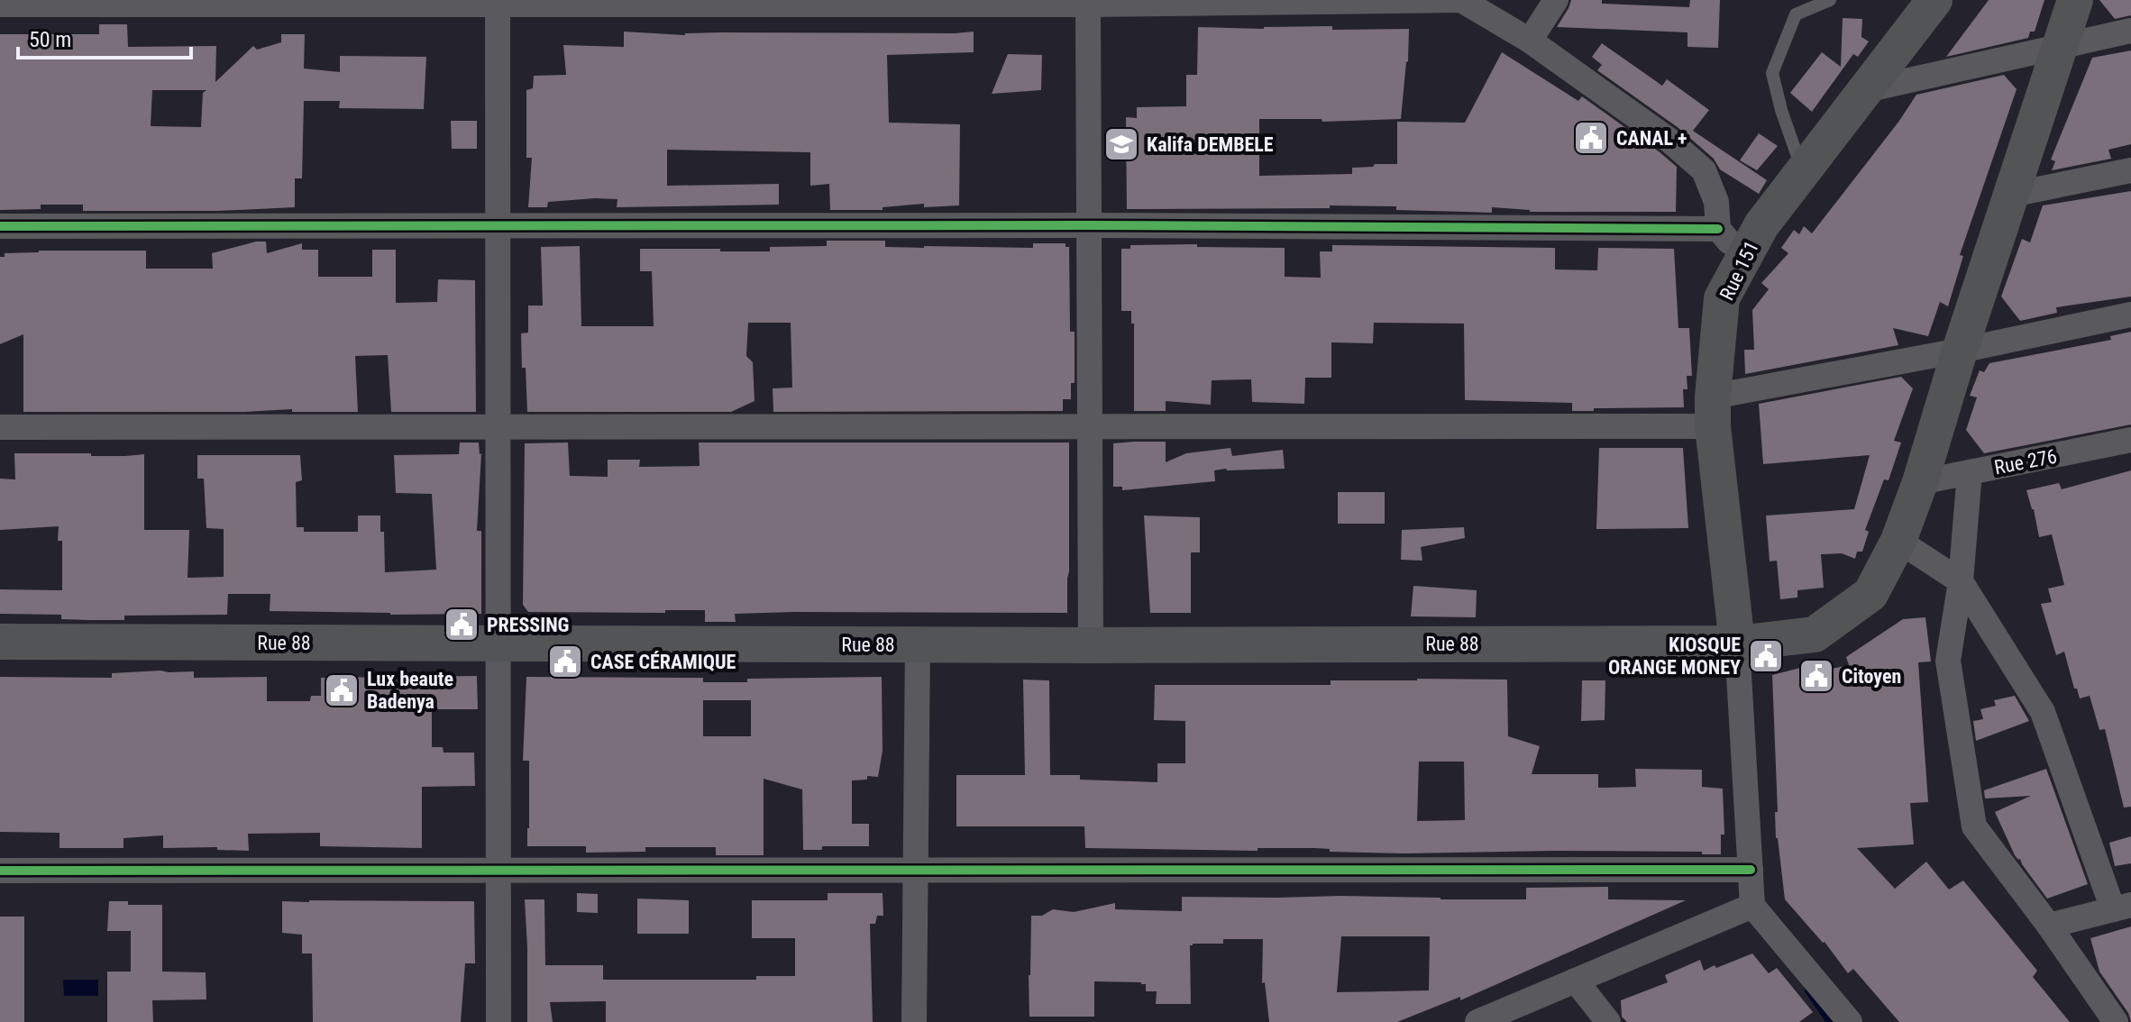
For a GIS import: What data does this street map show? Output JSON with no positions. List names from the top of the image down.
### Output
{
  "streets": {
    "main road": ["Rue 151", "Rue 88"],
    "street": ["Rue 276"]
  },
  "crossings": [
    ["Rue 151", "Rue 88"],
    ["Rue 276", "Rue 88"]
  ],
  "places": {
    "public building": [
      "CANAL +",
      "PRESSING",
      "KIOSQUE ORANGE MONEY",
      "CASE CÉRAMIQUE",
      "Citoyen",
      "Lux beaute Badenya"
    ],
    "school or university": ["Kalifa DEMBELE"]
  },
  "scale_bar": "50 m"
}
